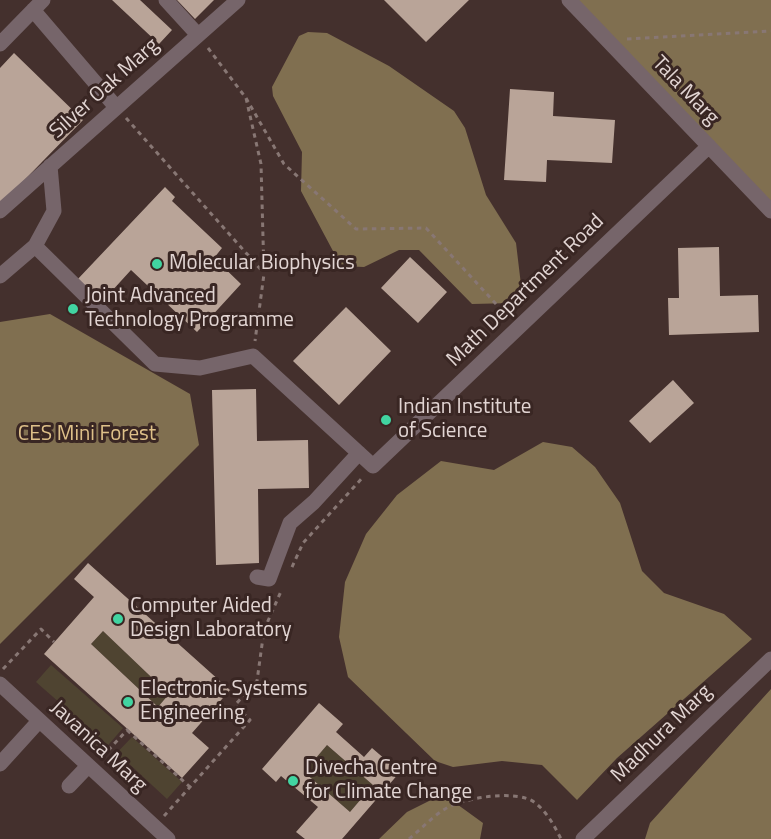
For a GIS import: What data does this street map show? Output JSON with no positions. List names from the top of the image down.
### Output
{
  "streets": {
    "lane": [
      "Silver Oak Marg",
      "Tala Marg",
      "Math Department Road",
      "Madhura Marg",
      "Javanica Marg"
    ]
  },
  "crossings": [
    ["Tala Marg", "Math Department Road"]
  ],
  "parks": ["CES Mini Forest"],
  "places": [
    "Molecular Biophysics",
    "Joint Advanced Technology Programme",
    "Indian Institute of Science",
    "Computer Aided Design Laboratory",
    "Electronic Systems Engineering",
    "Divecha Centre for Climate Change"
  ]
}
